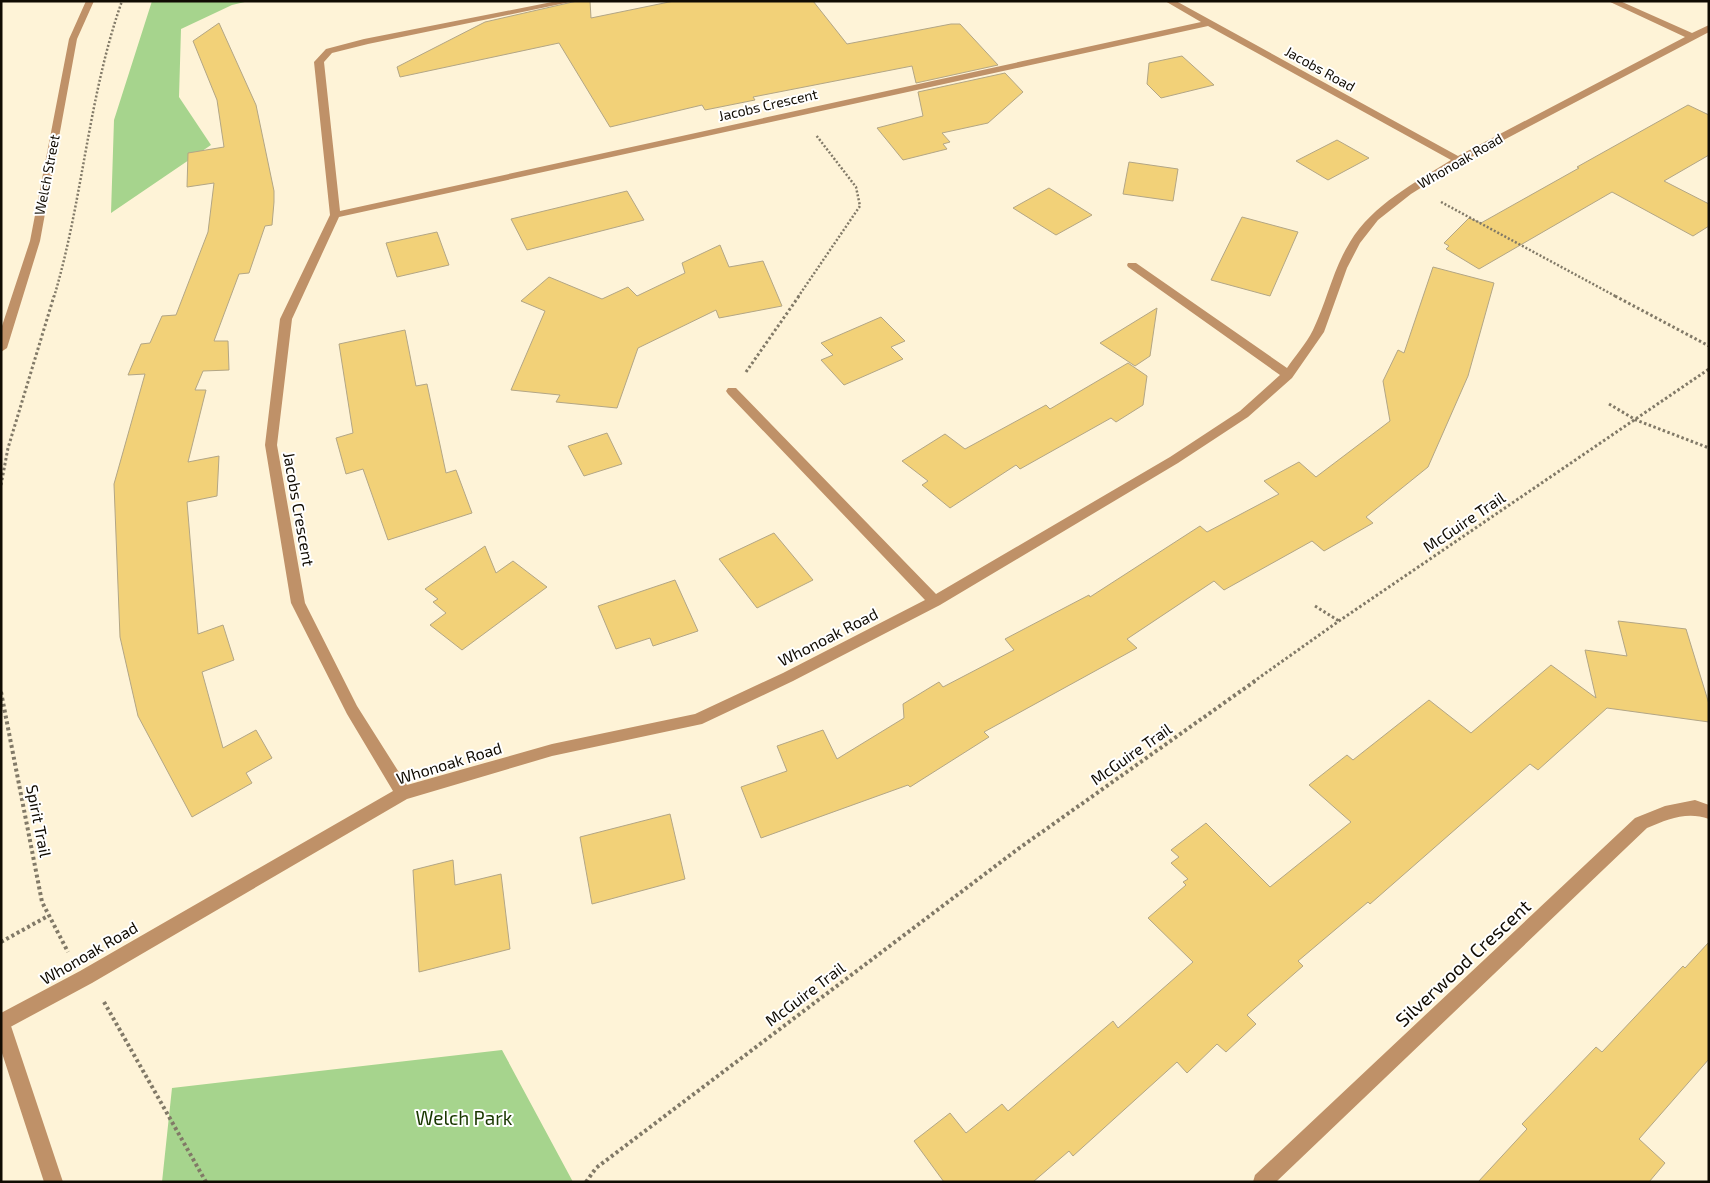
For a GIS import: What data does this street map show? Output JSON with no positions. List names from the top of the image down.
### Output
{
  "streets": {
    "street": [
      "Jacobs Road",
      "Jacobs Crescent",
      "Whonoak Road",
      "Welch Street",
      "Silverwood Crescent"
    ],
    "path": ["McGuire Trail", "Spirit Trail"]
  },
  "crossings": [
    ["Jacobs Road", "Jacobs Crescent"],
    ["Jacobs Road", "Whonoak Road"],
    ["Jacobs Crescent", "Whonoak Road"]
  ],
  "parks": ["Welch Park"]
}
